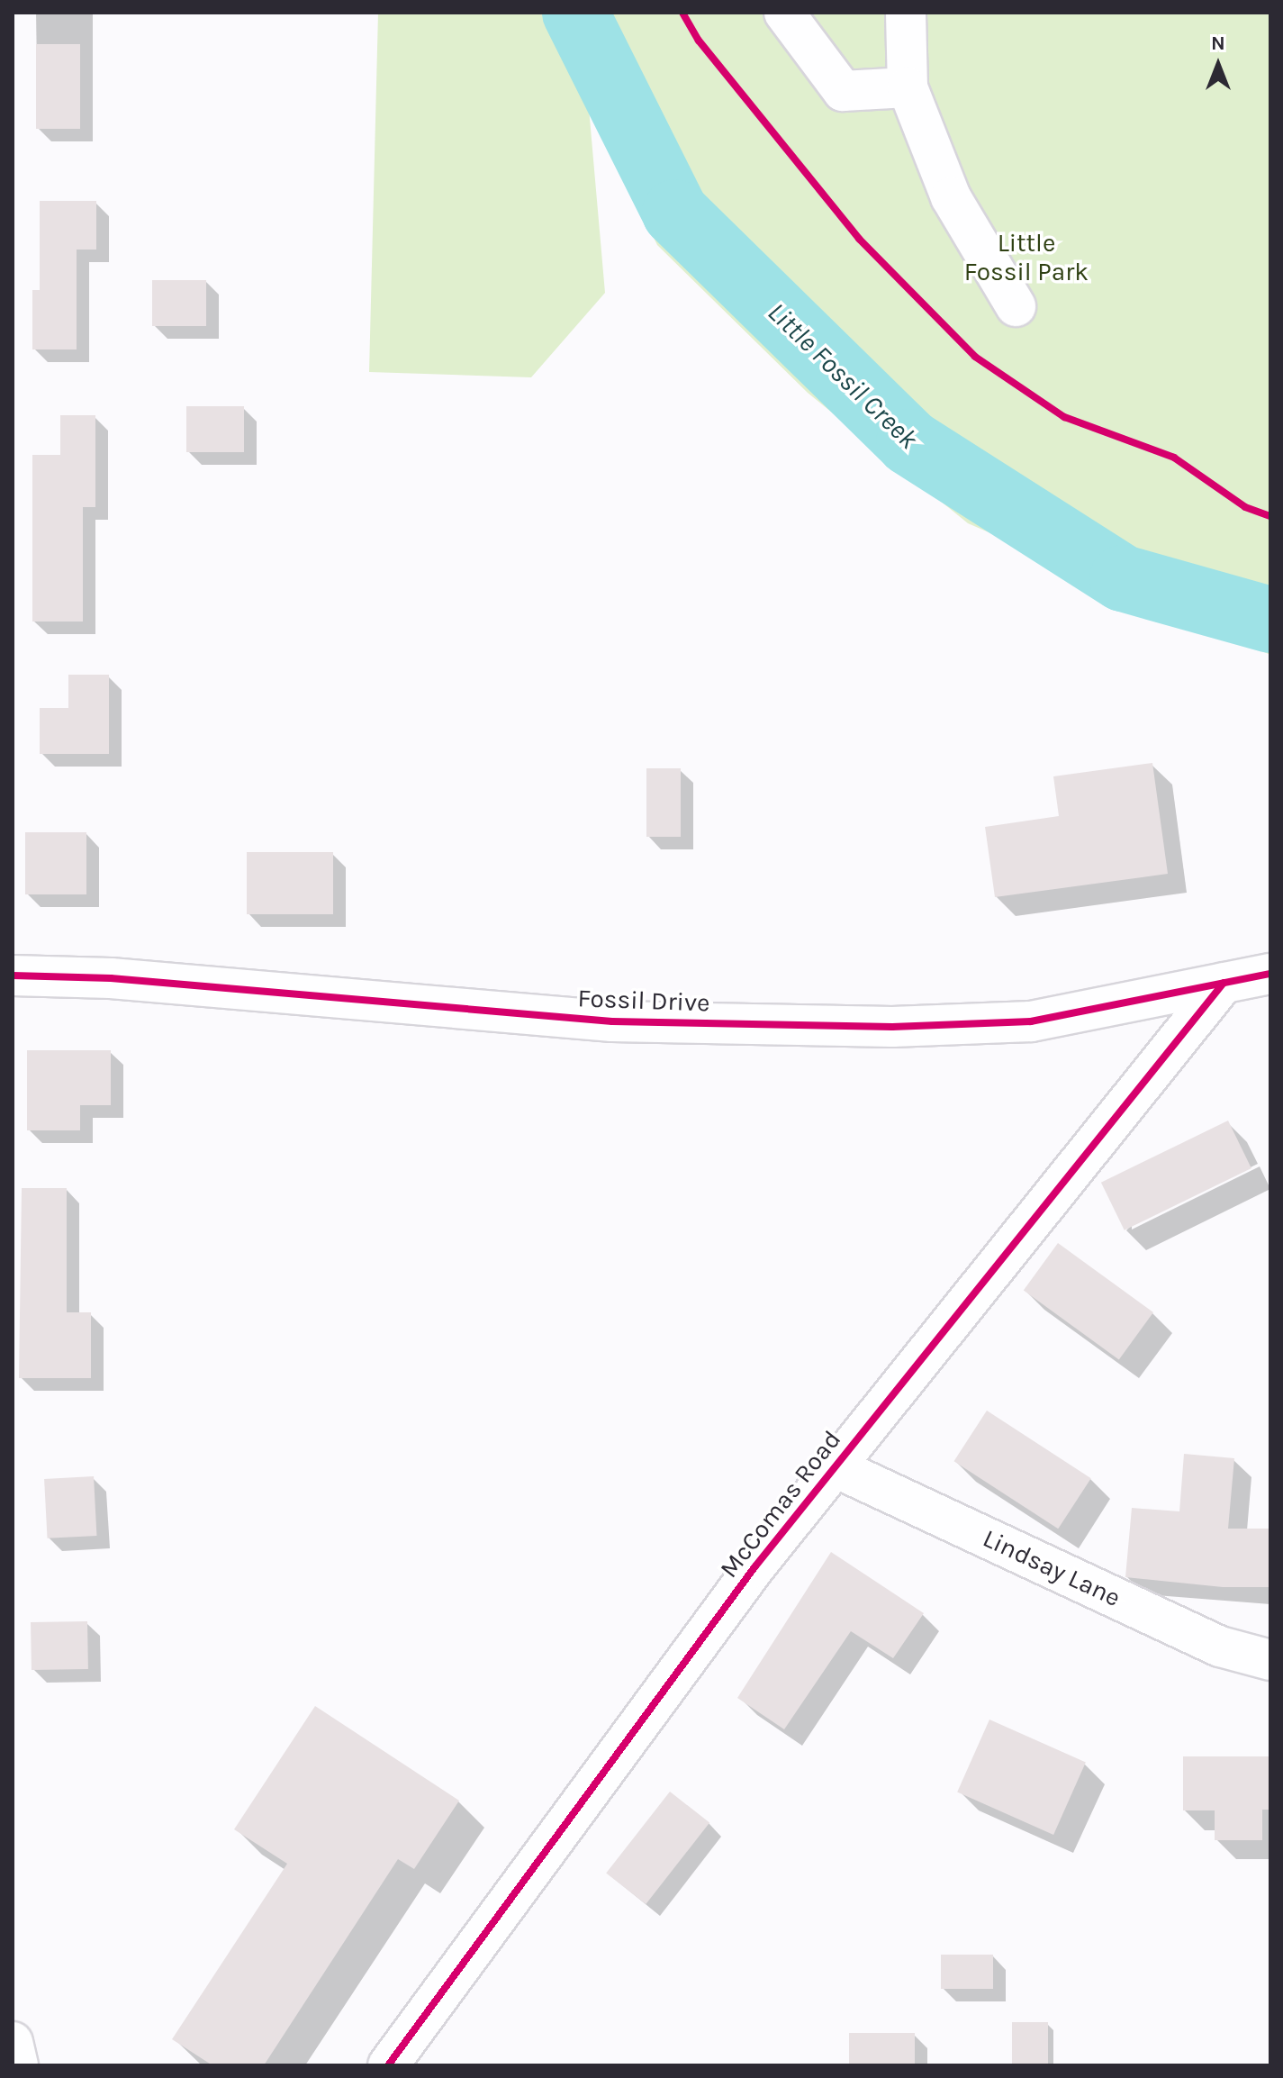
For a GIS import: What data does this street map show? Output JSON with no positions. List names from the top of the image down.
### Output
{
  "streets": {
    "street": ["Fossil Drive", "McComas Road", "Lindsay Lane"]
  },
  "crossings": [
    ["Fossil Drive", "McComas Road"],
    ["McComas Road", "Lindsay Lane"]
  ],
  "water": ["Little Fossil Creek"],
  "parks": ["Little Fossil Park"],
  "north": "top"
}
